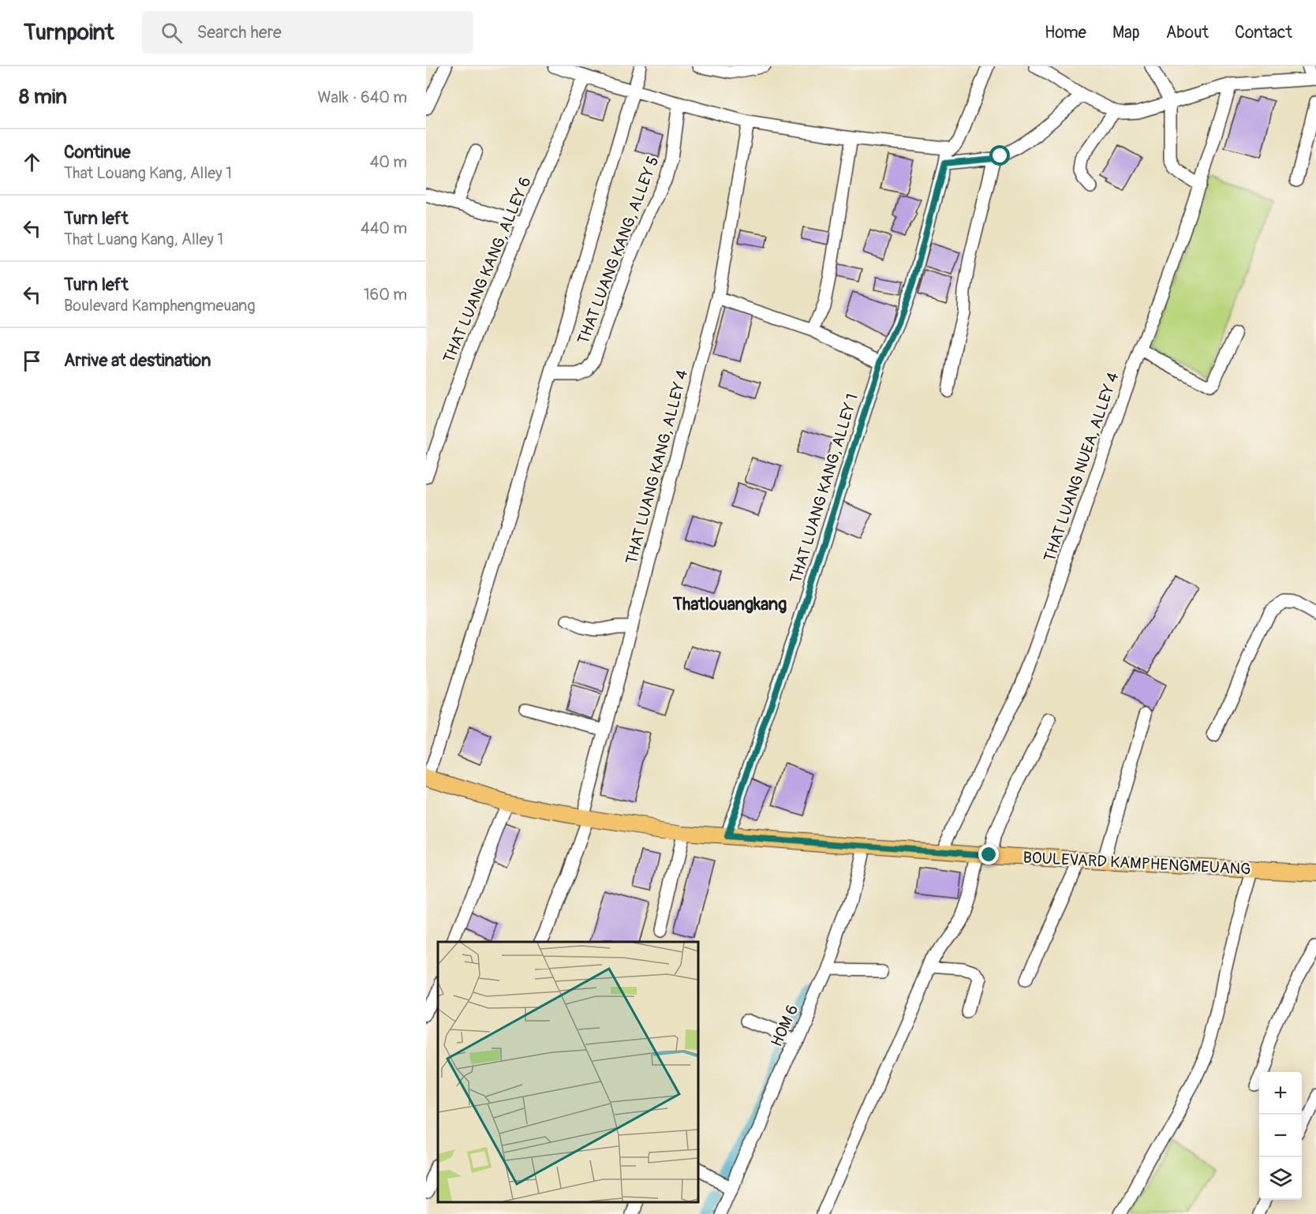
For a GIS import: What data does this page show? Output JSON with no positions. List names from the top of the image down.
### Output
{
  "streets": {
    "main road": ["BOULEVARD KAMPHENGMEUANG"],
    "street": [
      "THAT LUANG KANG, ALLEY 5",
      "THAT LUANG KANG, ALLEY 6",
      "THAT LUANG KANG, ALLEY 4",
      "THAT LUANG NUEA, ALLEY 4",
      "THAT LUANG KANG, ALLEY 1",
      "HOM 6"
    ]
  },
  "crossings": [
    ["THAT LUANG KANG, ALLEY 4", "BOULEVARD KAMPHENGMEUANG"],
    ["THAT LUANG NUEA, ALLEY 4", "BOULEVARD KAMPHENGMEUANG"],
    ["THAT LUANG KANG, ALLEY 1", "BOULEVARD KAMPHENGMEUANG"],
    ["BOULEVARD KAMPHENGMEUANG", "HOM 6"]
  ],
  "districts": ["Thatlouangkang"],
  "page": {
    "header": "Turnpoint",
    "search": "Search here",
    "nav": [
      "Home",
      "Map",
      "About",
      "Contact"
    ],
    "heading": ["8 min", "Walk · 640 m"],
    "list": [
      ["Continue", "That Louang Kang, Alley 1", "40 m"],
      ["Turn left", "That Luang Kang, Alley 1", "440 m"],
      ["Turn left", "Boulevard Kamphengmeuang", "160 m"],
      "Arrive at destination"
    ],
    "map_buttons": ["+", "−"]
  }
}
